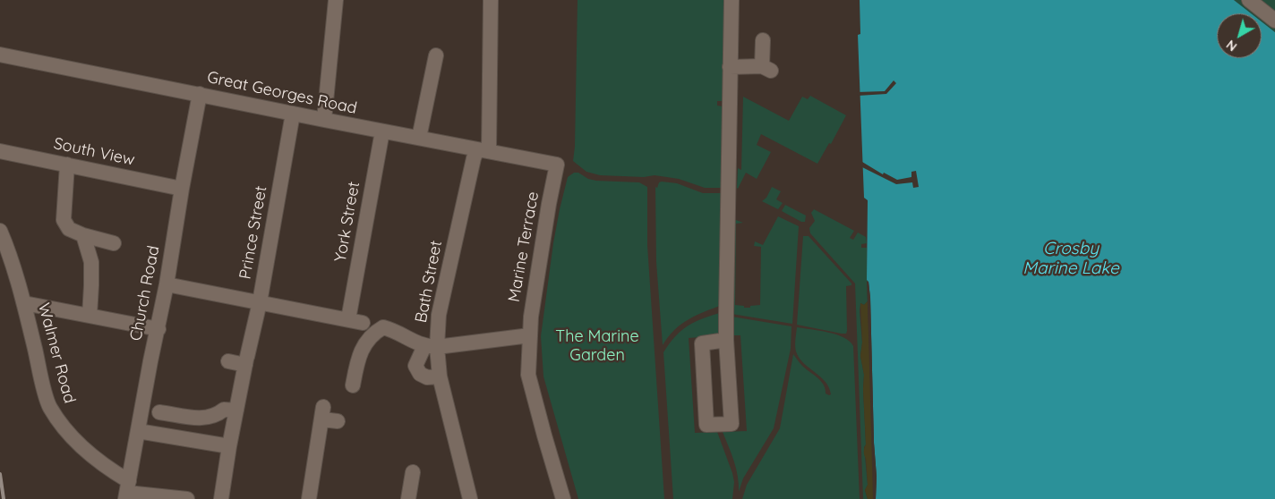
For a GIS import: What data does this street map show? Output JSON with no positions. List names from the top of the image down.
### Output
{
  "streets": {
    "street": [
      "Great Georges Road",
      "South View",
      "York Street",
      "Prince Street",
      "Marine Terrace",
      "Bath Street",
      "Church Road",
      "Walmer Road"
    ]
  },
  "crossings": [
    ["Great Georges Road", "York Street"],
    ["Great Georges Road", "Prince Street"],
    ["Great Georges Road", "Marine Terrace"],
    ["Great Georges Road", "Bath Street"],
    ["Great Georges Road", "Church Road"],
    ["South View", "Church Road"],
    ["Church Road", "Walmer Road"]
  ],
  "water": ["Crosby Marine Lake"],
  "parks": ["The Marine Garden"],
  "north": "bottom left"
}
